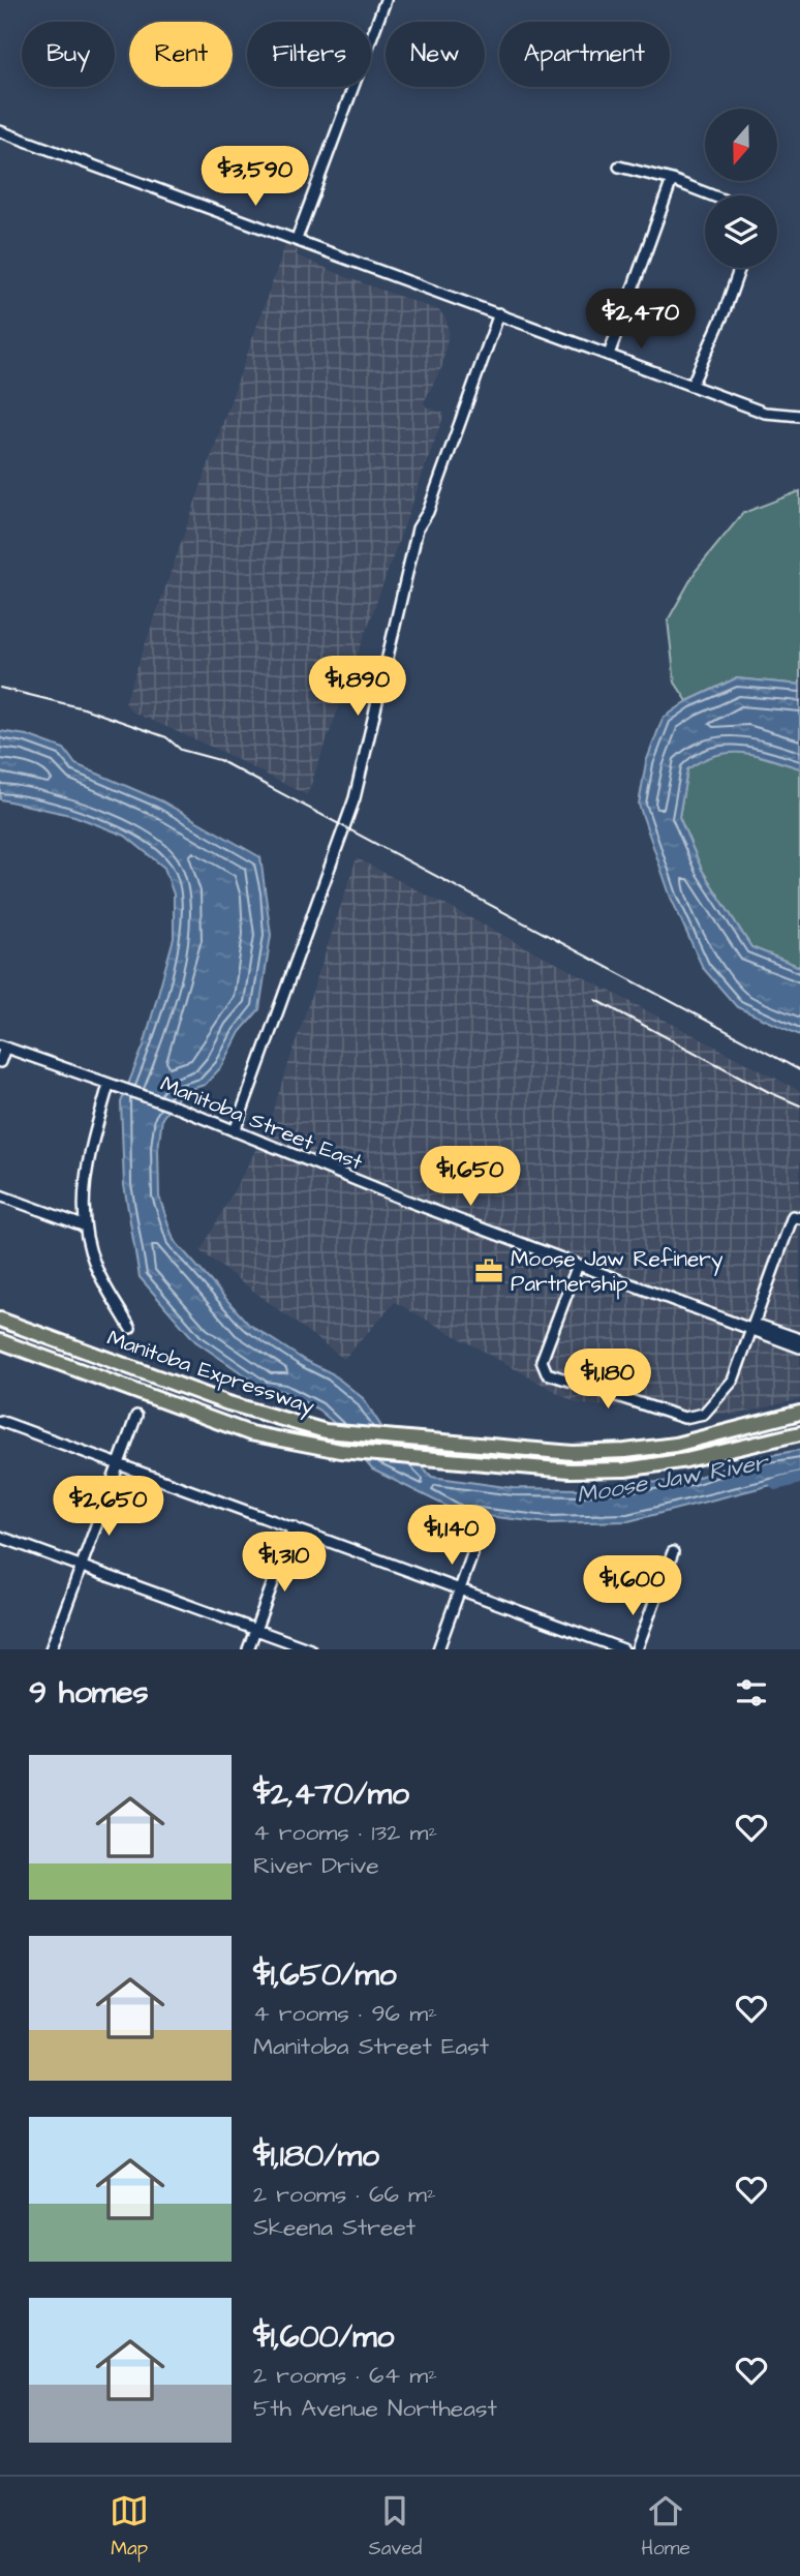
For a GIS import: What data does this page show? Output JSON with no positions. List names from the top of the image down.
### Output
{
  "streets": {
    "main road": ["Manitoba Expressway"],
    "street": ["Manitoba Street East"]
  },
  "water": ["Moose Jaw River"],
  "places": {
    "office": ["Moose Jaw Refinery Partnership"]
  },
  "north": "bottom",
  "page": {
    "chip": [
      "Buy",
      "Rent",
      "Filters",
      "New",
      "Apartment"
    ],
    "price": [
      "$3,590",
      "$2,470",
      "$1,890",
      "$1,650",
      "$1,180",
      "$2,650",
      "$1,140",
      "$1,310",
      "$1,600"
    ],
    "heading": "9 homes",
    "list": [
      {
        "name": "$2,470/mo",
        "note": "4 rooms · 132 m² · River Drive"
      },
      {
        "name": "$1,650/mo",
        "note": "4 rooms · 96 m² · Manitoba Street East"
      },
      {
        "name": "$1,180/mo",
        "note": "2 rooms · 66 m² · Skeena Street"
      },
      {
        "name": "$1,600/mo",
        "note": "2 rooms · 64 m² · 5th Avenue Northeast"
      }
    ],
    "tabs": ["Map", "Saved", "Home"]
  }
}
